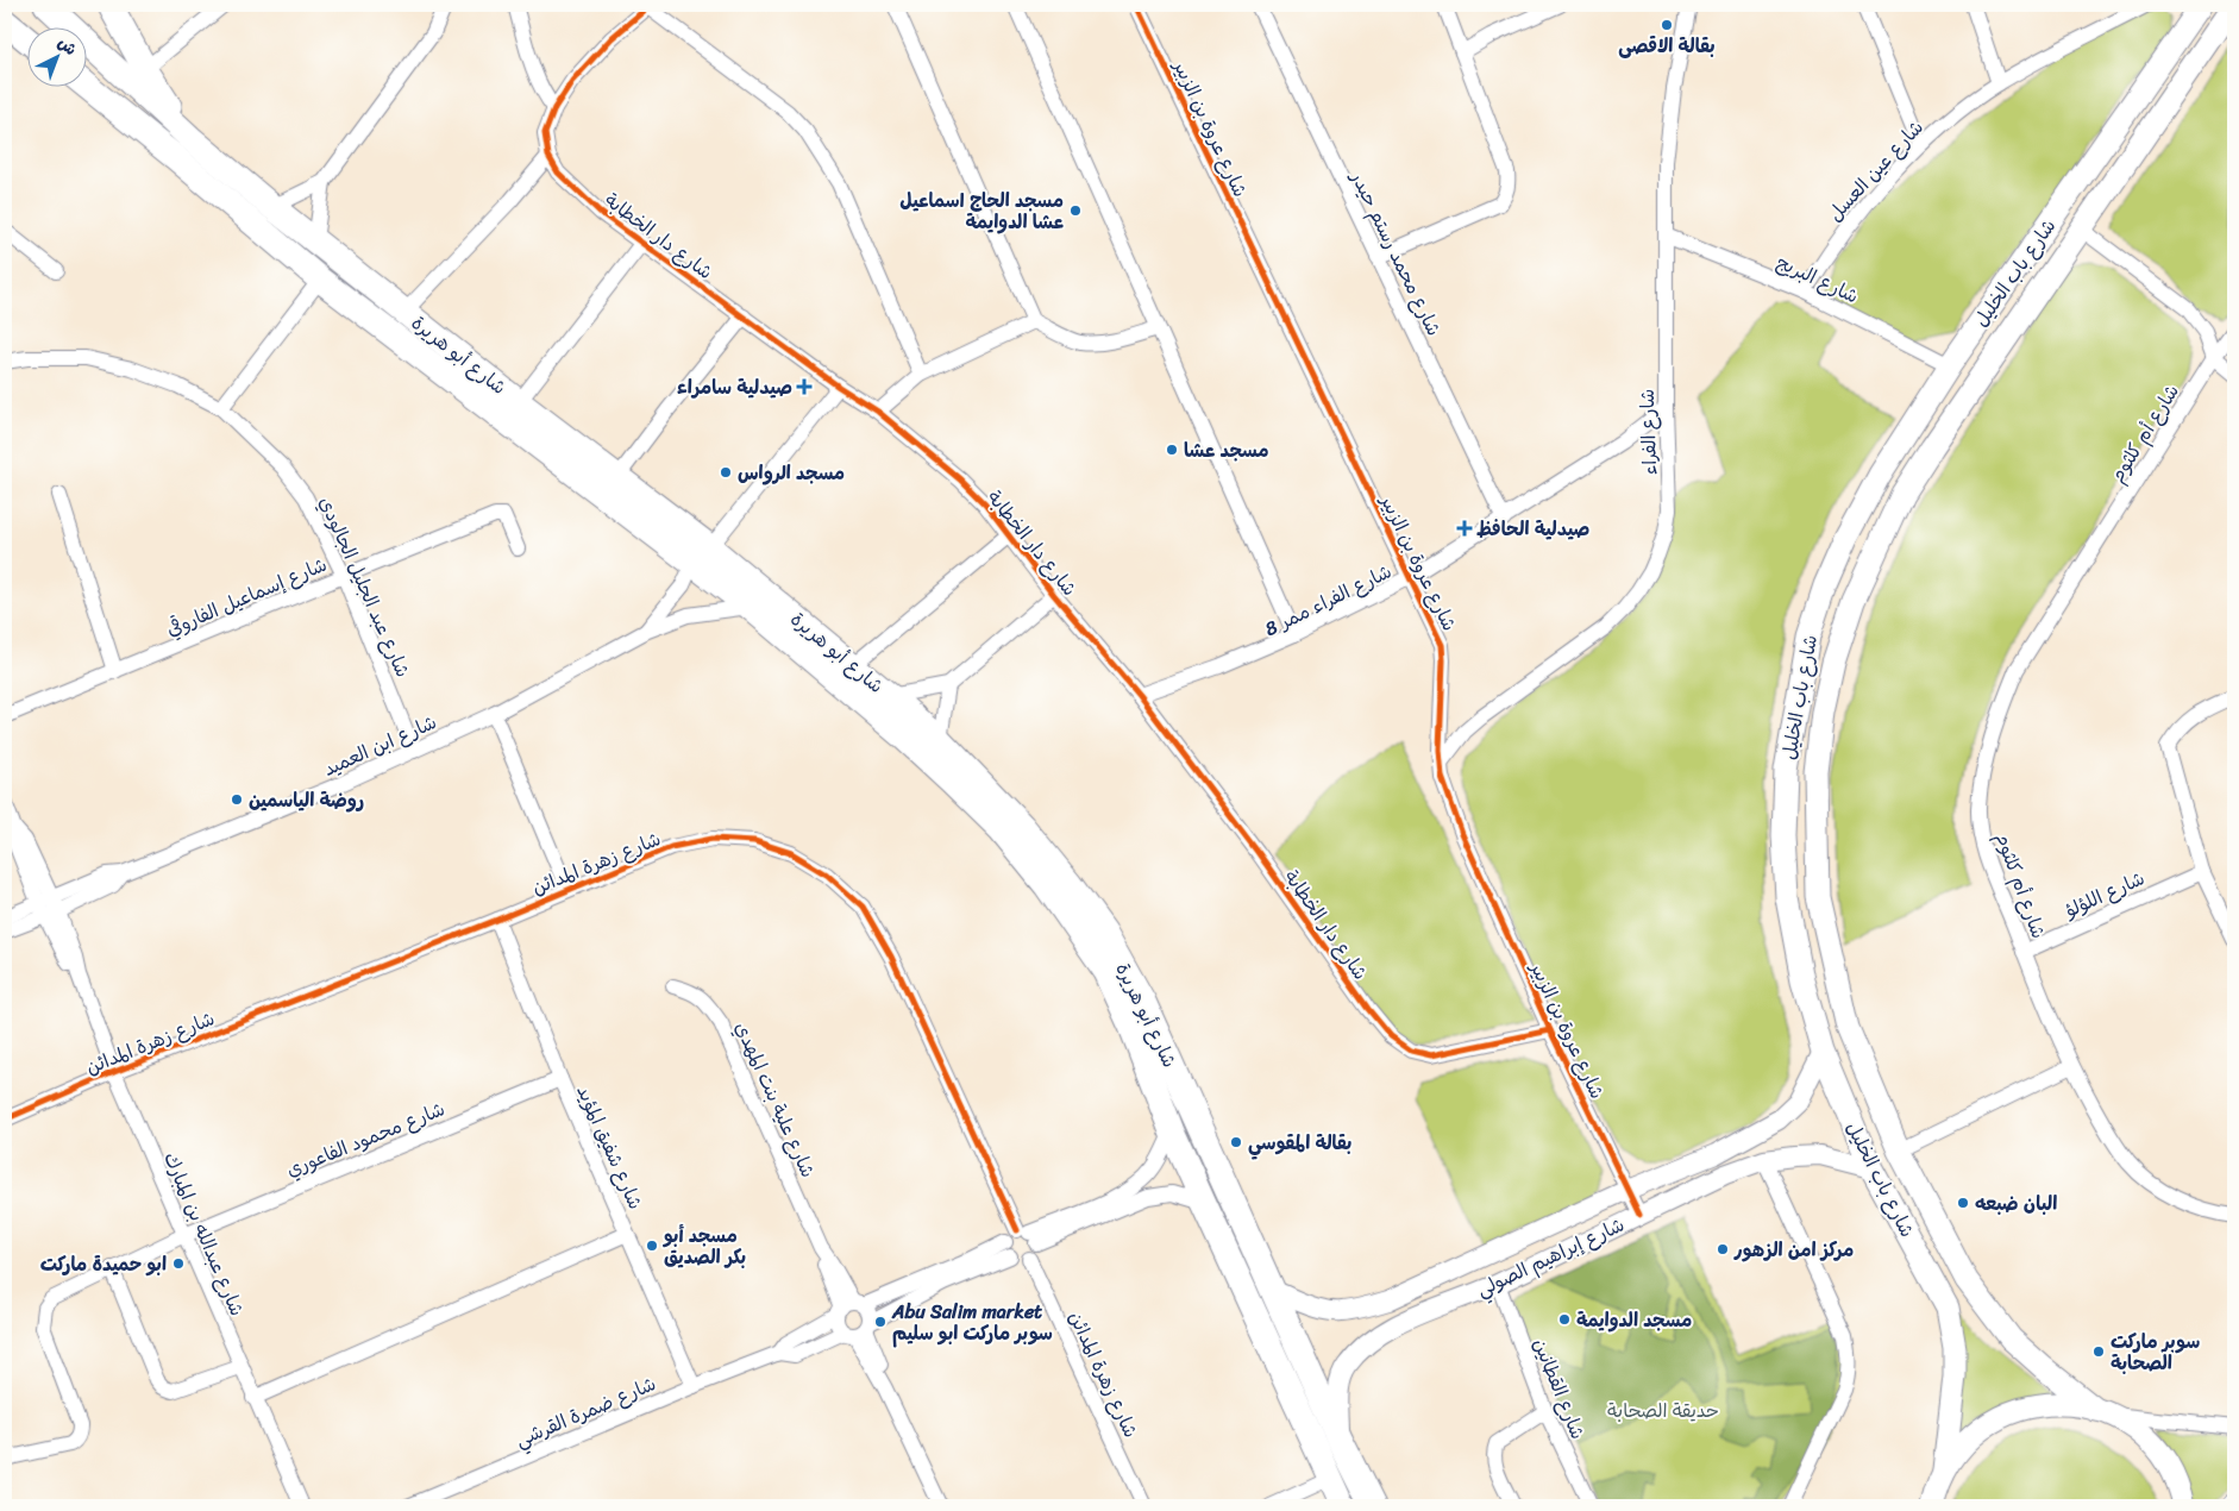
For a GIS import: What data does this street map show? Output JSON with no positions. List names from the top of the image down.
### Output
{
  "streets": {
    "highway": ["شارع أبو هريرة"],
    "main road": ["شارع باب الخليل"],
    "street": [
      "شارع عروة بن الزبير",
      "شارع عين العسل",
      "شارع دار الخطابة",
      "شارع محمد رستم حيدر",
      "شارع البريج",
      "شارع الفراء",
      "شارع أم كلثوم",
      "شارع عبد الجليل الجالودي",
      "شارع إسماعيل الفاروقي",
      "شارع الفراء ممر 8",
      "شارع ابن العميد",
      "شارع زهرة المدائن",
      "شارع اللؤلؤ",
      "شارع علية بنت المهدي",
      "شارع محمود الفاعوري",
      "شارع شفيق المؤيد",
      "شارع عبدالله بن المبارك",
      "شارع إبراهيم الصولي",
      "شارع القطانين",
      "شارع ضمرة القرشي"
    ]
  },
  "crossings": [
    ["شارع عروة بن الزبير", "شارع دار الخطابة"],
    ["شارع عروة بن الزبير", "شارع الفراء"],
    ["شارع عروة بن الزبير", "شارع الفراء ممر 8"],
    ["شارع عروة بن الزبير", "شارع إبراهيم الصولي"],
    ["شارع عين العسل", "شارع البريج"],
    ["شارع دار الخطابة", "شارع الفراء ممر 8"],
    ["شارع دار الخطابة", "شارع ابن العميد"],
    ["شارع محمد رستم حيدر", "شارع الفراء ممر 8"],
    ["شارع باب الخليل", "شارع البريج"],
    ["شارع باب الخليل", "شارع إبراهيم الصولي"],
    ["شارع البريج", "شارع الفراء"],
    ["شارع أبو هريرة", "شارع ابن العميد"],
    ["شارع أبو هريرة", "شارع إبراهيم الصولي"],
    ["شارع الفراء", "شارع الفراء ممر 8"],
    ["شارع أم كلثوم", "شارع اللؤلؤ"],
    ["شارع عبد الجليل الجالودي", "شارع إسماعيل الفاروقي"],
    ["شارع عبد الجليل الجالودي", "شارع ابن العميد"],
    ["شارع ابن العميد", "شارع عبدالله بن المبارك"],
    ["شارع زهرة المدائن", "شارع شفيق المؤيد"],
    ["شارع زهرة المدائن", "شارع عبدالله بن المبارك"],
    ["شارع زهرة المدائن", "شارع ضمرة القرشي"],
    ["شارع علية بنت المهدي", "شارع ضمرة القرشي"],
    ["شارع محمود الفاعوري", "شارع شفيق المؤيد"],
    ["شارع محمود الفاعوري", "شارع عبدالله بن المبارك"],
    ["شارع شفيق المؤيد", "شارع ضمرة القرشي"],
    ["شارع إبراهيم الصولي", "شارع القطانين"]
  ],
  "parks": ["حديقة الصحابة"],
  "places": {
    "other": [
      "بقالة الاقصى",
      "مسجد الحاج اسماعيل عشا الدوايمة",
      "مسجد عشا",
      "مسجد الرواس",
      "روضة الياسمين",
      "بقالة المقوسي",
      "البان ضبعه",
      "مسجد أبو بكر الصديق",
      "مركز امن الزهور",
      "ابو حميدة ماركت",
      "مسجد الدوايمة",
      "Abu Salim market سوبر ماركت ابو سليم",
      "سوبر ماركت الصحابة"
    ],
    "health": ["صيدلية سامراء", "صيدلية الحافظ"]
  },
  "north": "top right"
}
